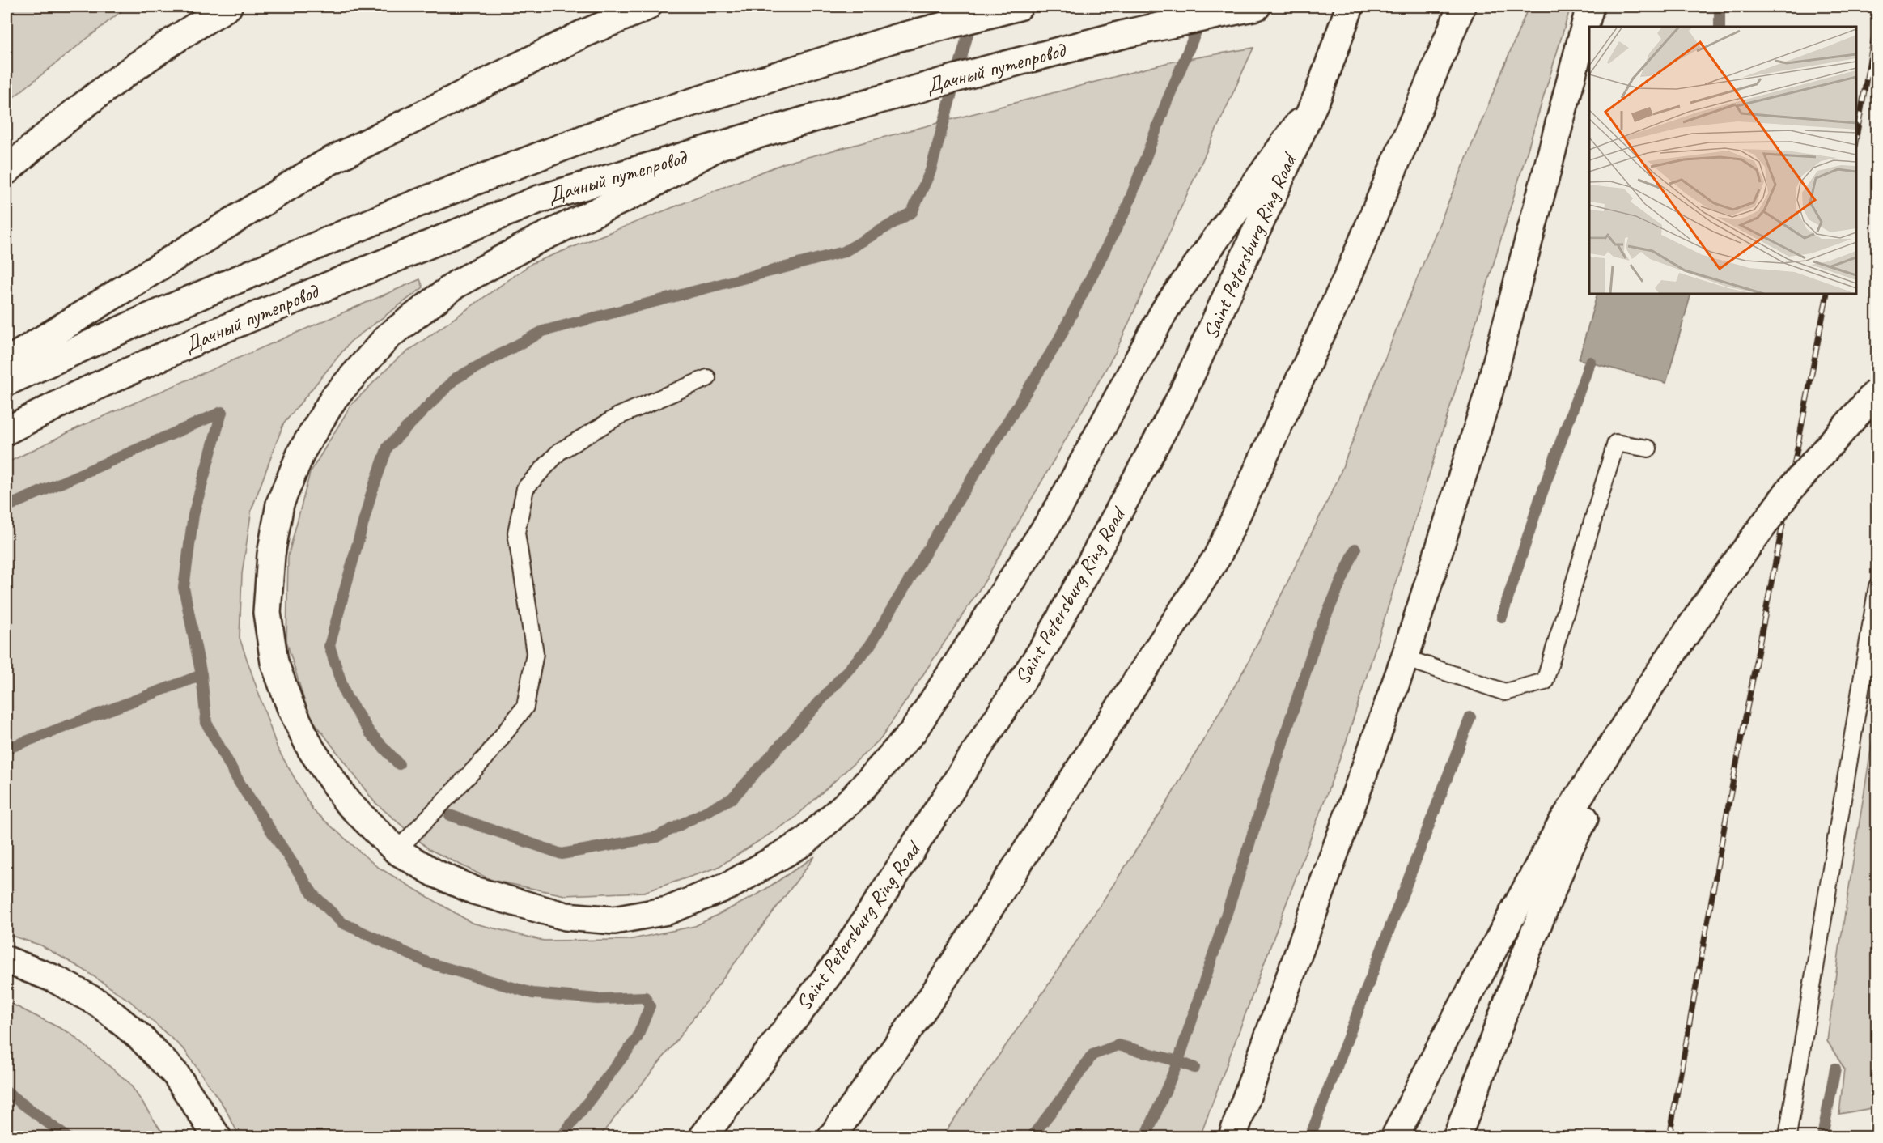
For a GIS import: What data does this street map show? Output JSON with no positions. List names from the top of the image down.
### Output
{
  "streets": {
    "main road": ["Дачный путепровод", "Saint Petersburg Ring Road"]
  }
}
